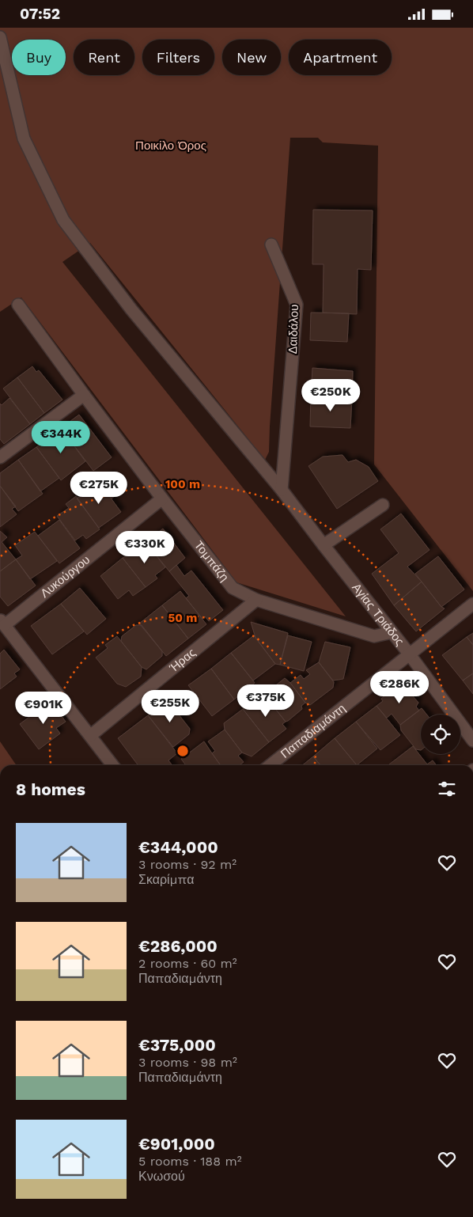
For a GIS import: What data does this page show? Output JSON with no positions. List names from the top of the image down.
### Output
{
  "streets": {
    "street": [
      "Δαιδάλου",
      "Τομπάζη",
      "Λυκούργου",
      "Αγίας Τριάδος",
      "Ήρας",
      "Παπαδιαμάντη"
    ]
  },
  "crossings": [
    ["Δαιδάλου", "Αγίας Τριάδος"],
    ["Τομπάζη", "Λυκούργου"],
    ["Τομπάζη", "Αγίας Τριάδος"],
    ["Τομπάζη", "Ήρας"],
    ["Αγίας Τριάδος", "Παπαδιαμάντη"]
  ],
  "parks": ["Ποικίλο Όρος"],
  "page": {
    "status": "07:52",
    "chip": [
      "Buy",
      "Rent",
      "Filters",
      "New",
      "Apartment"
    ],
    "price": [
      "€250K",
      "€344K",
      "€275K",
      "€330K",
      "€286K",
      "€375K",
      "€255K",
      "€901K"
    ],
    "heading": "8 homes",
    "list": [
      {
        "name": "€344,000",
        "note": "3 rooms · 92 m² · Σκαρίμπα"
      },
      {
        "name": "€286,000",
        "note": "2 rooms · 60 m² · Παπαδιαμάντη"
      },
      {
        "name": "€375,000",
        "note": "3 rooms · 98 m² · Παπαδιαμάντη"
      },
      {
        "name": "€901,000",
        "note": "5 rooms · 188 m² · Κνωσού"
      }
    ]
  },
  "rings": ["100 m", "50 m"]
}
